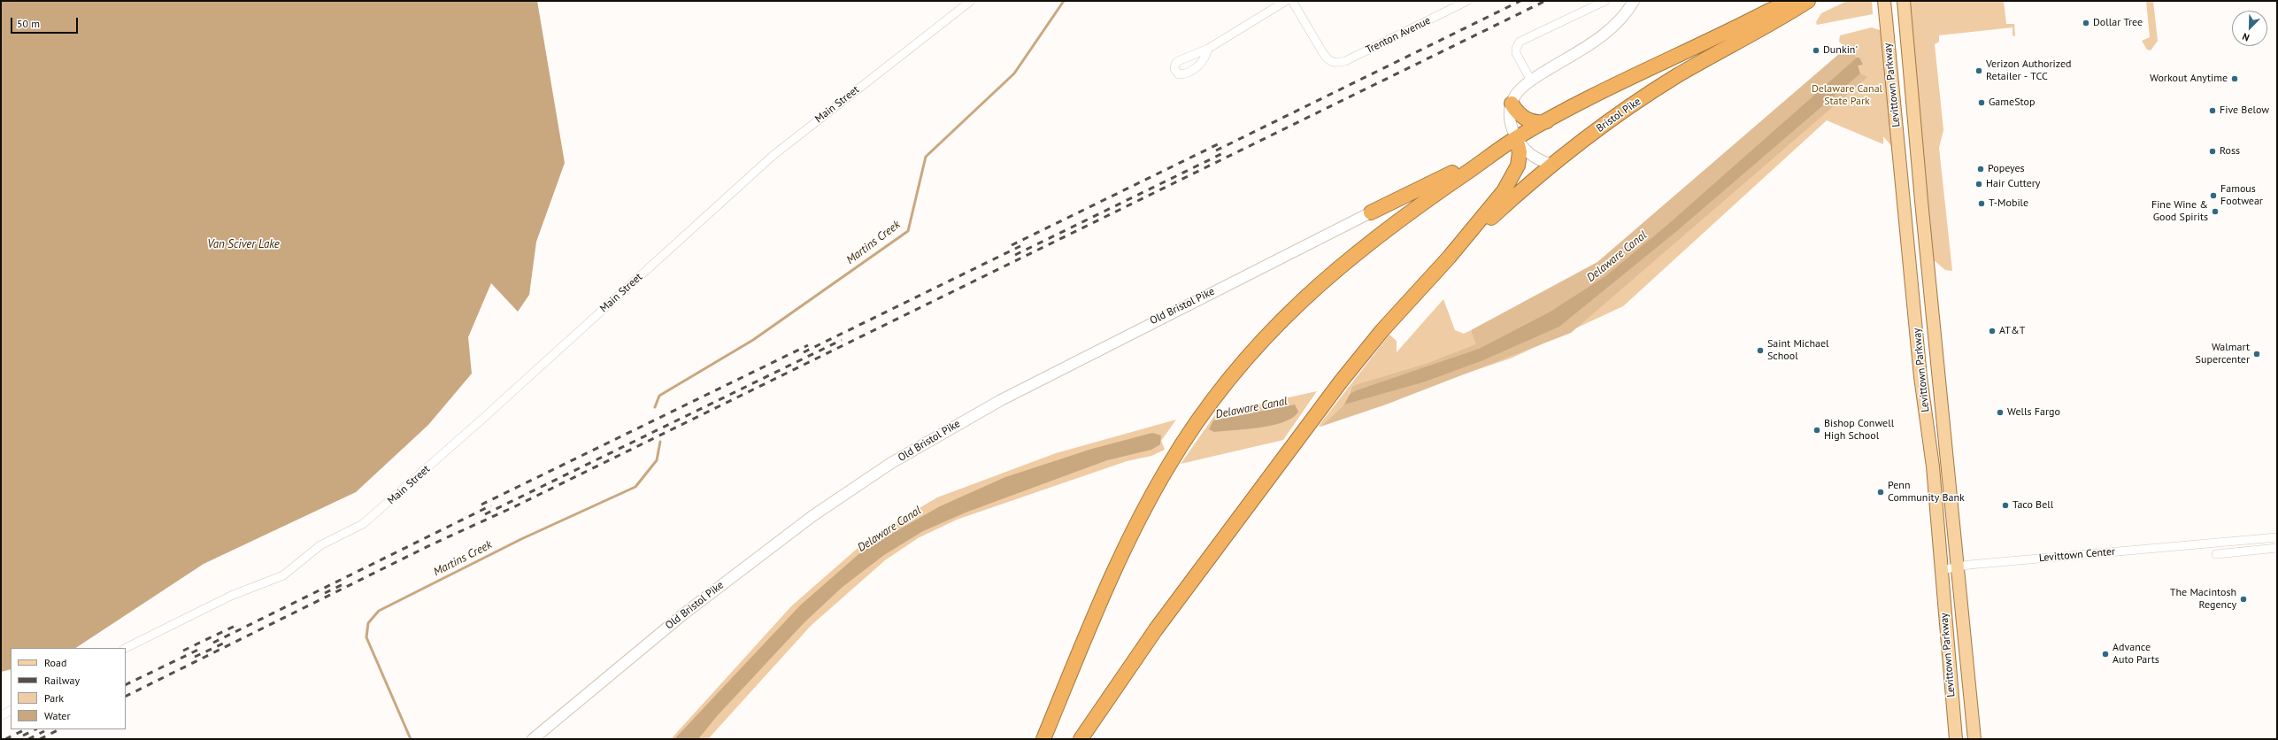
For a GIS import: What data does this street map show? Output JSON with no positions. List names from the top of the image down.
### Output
{
  "streets": {
    "highway": ["Bristol Pike"],
    "main road": ["Levittown Parkway", "Old Bristol Pike"],
    "street": ["Trenton Avenue", "Main Street", "Levittown Center"]
  },
  "crossings": [
    ["Levittown Parkway", "Levittown Center"]
  ],
  "water": ["Martins Creek", "Van Sciver Lake", "Delaware Canal"],
  "parks": ["Delaware Canal State Park"],
  "places": [
    "Dollar Tree",
    "Dunkin'",
    "Verizon Authorized Retailer - TCC",
    "Workout Anytime",
    "GameStop",
    "Five Below",
    "Ross",
    "Popeyes",
    "Hair Cuttery",
    "Famous Footwear",
    "T-Mobile",
    "Fine Wine & Good Spirits",
    "AT&T",
    "Saint Michael School",
    "Walmart Supercenter",
    "Wells Fargo",
    "Bishop Conwell High School",
    "Penn Community Bank",
    "Taco Bell",
    "The Macintosh Regency",
    "Advance Auto Parts"
  ],
  "legend": [
    "Road",
    "Railway",
    "Park",
    "Water"
  ],
  "scale_bar": "50 m",
  "north": "bottom left"
}
